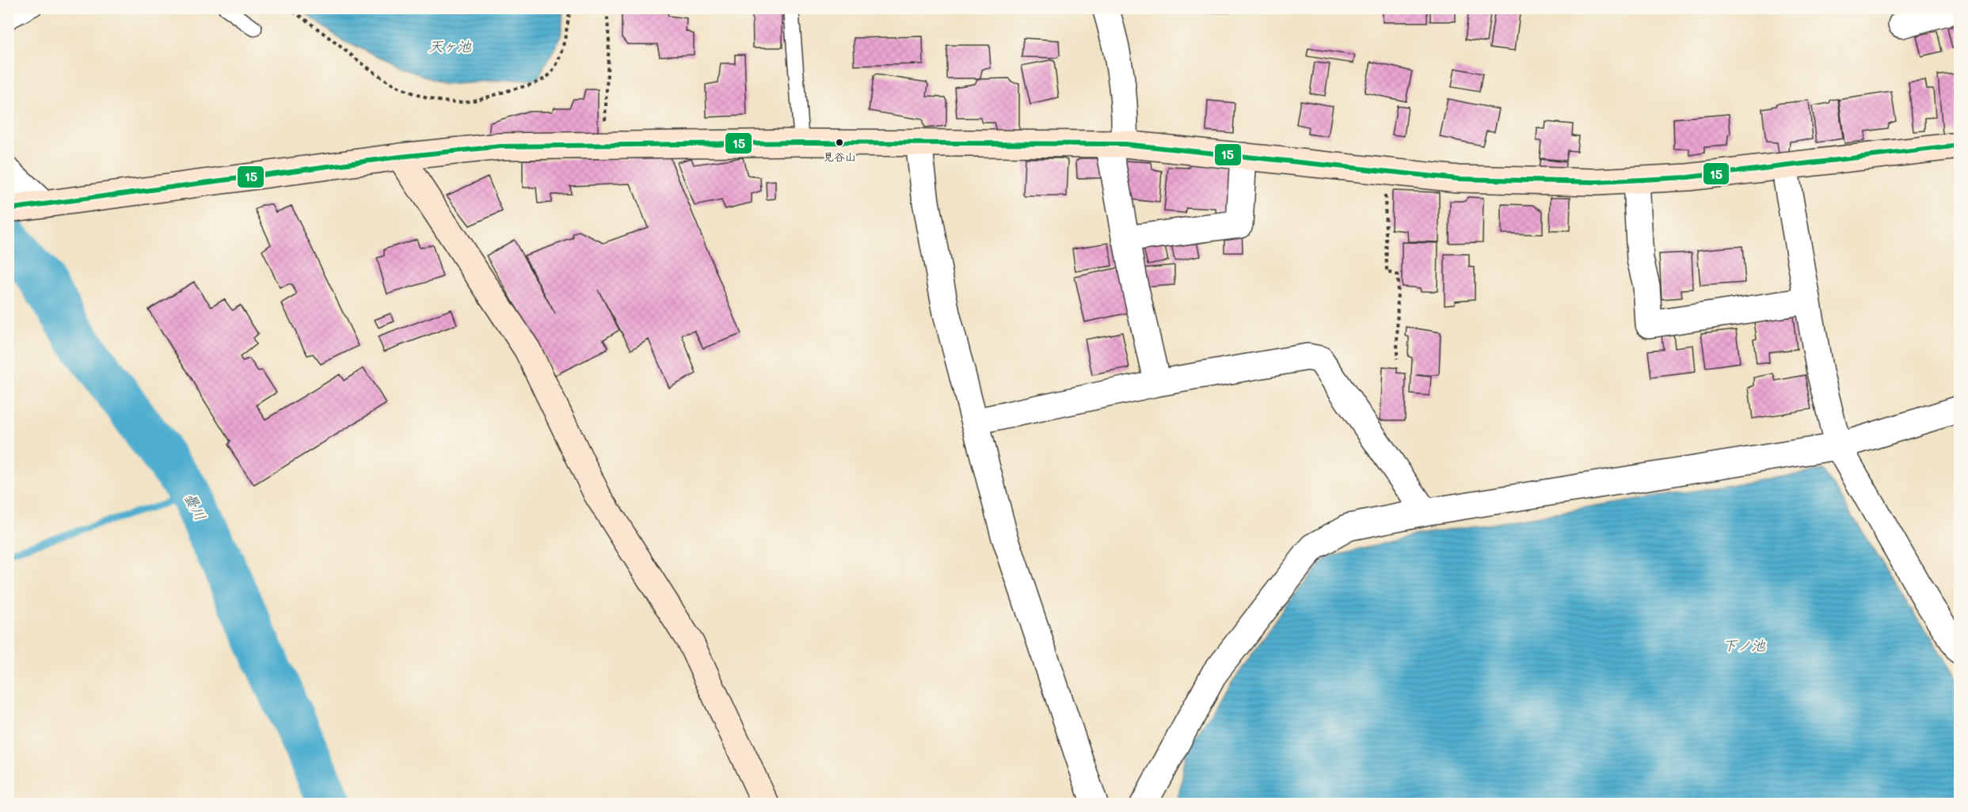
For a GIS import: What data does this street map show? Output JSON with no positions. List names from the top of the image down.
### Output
{
  "water": ["天ヶ池", "曇川", "下ノ池"],
  "places": ["見谷山"],
  "lines": ["transit line 15"]
}
